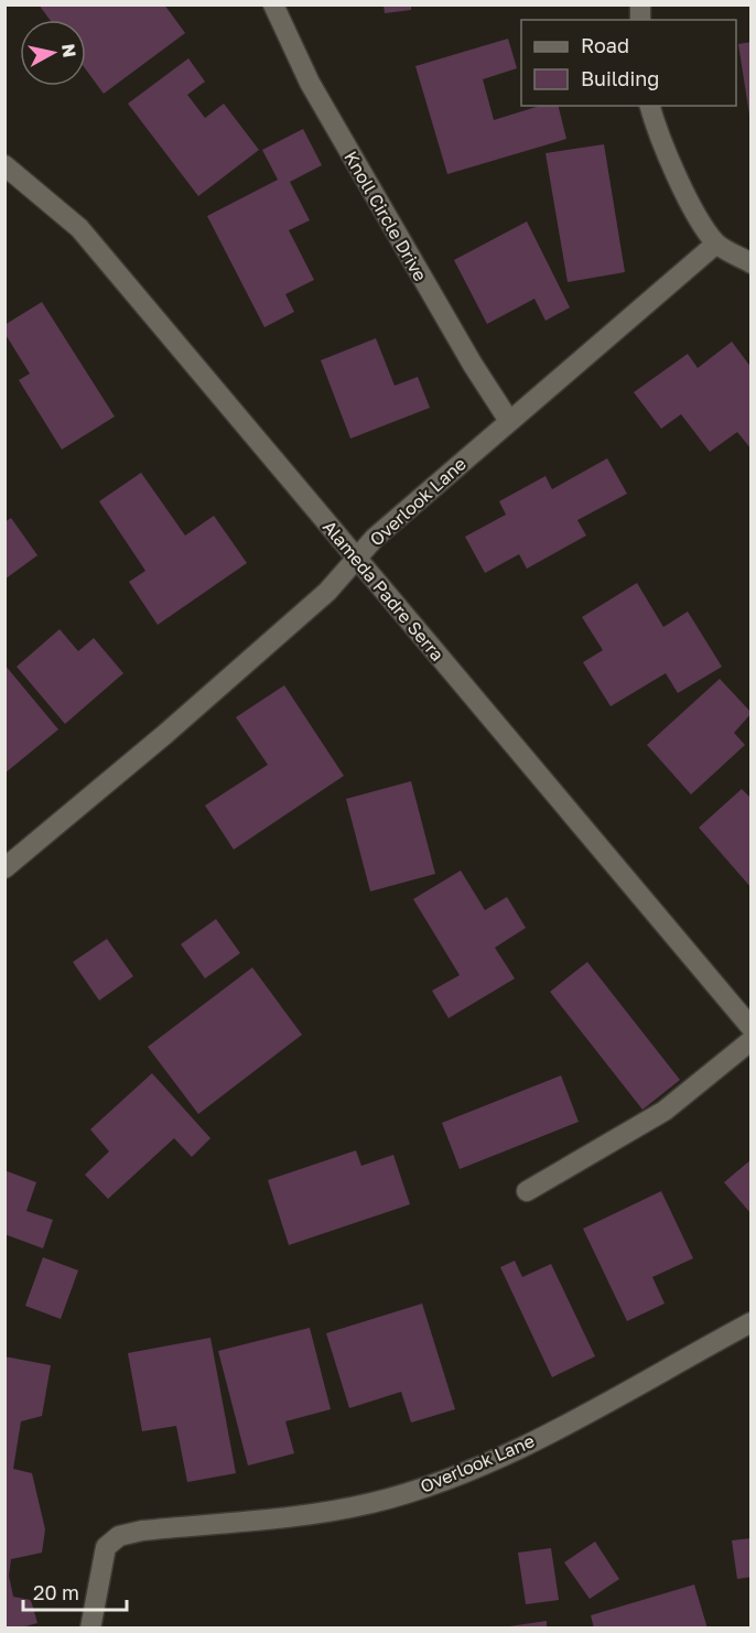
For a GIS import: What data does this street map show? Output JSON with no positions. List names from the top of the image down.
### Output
{
  "streets": {
    "street": ["Knoll Circle Drive", "Overlook Lane", "Alameda Padre Serra"]
  },
  "crossings": [
    ["Knoll Circle Drive", "Overlook Lane"],
    ["Overlook Lane", "Alameda Padre Serra"]
  ],
  "legend": ["Road", "Building"],
  "scale_bar": "20 m",
  "north": "right"
}
